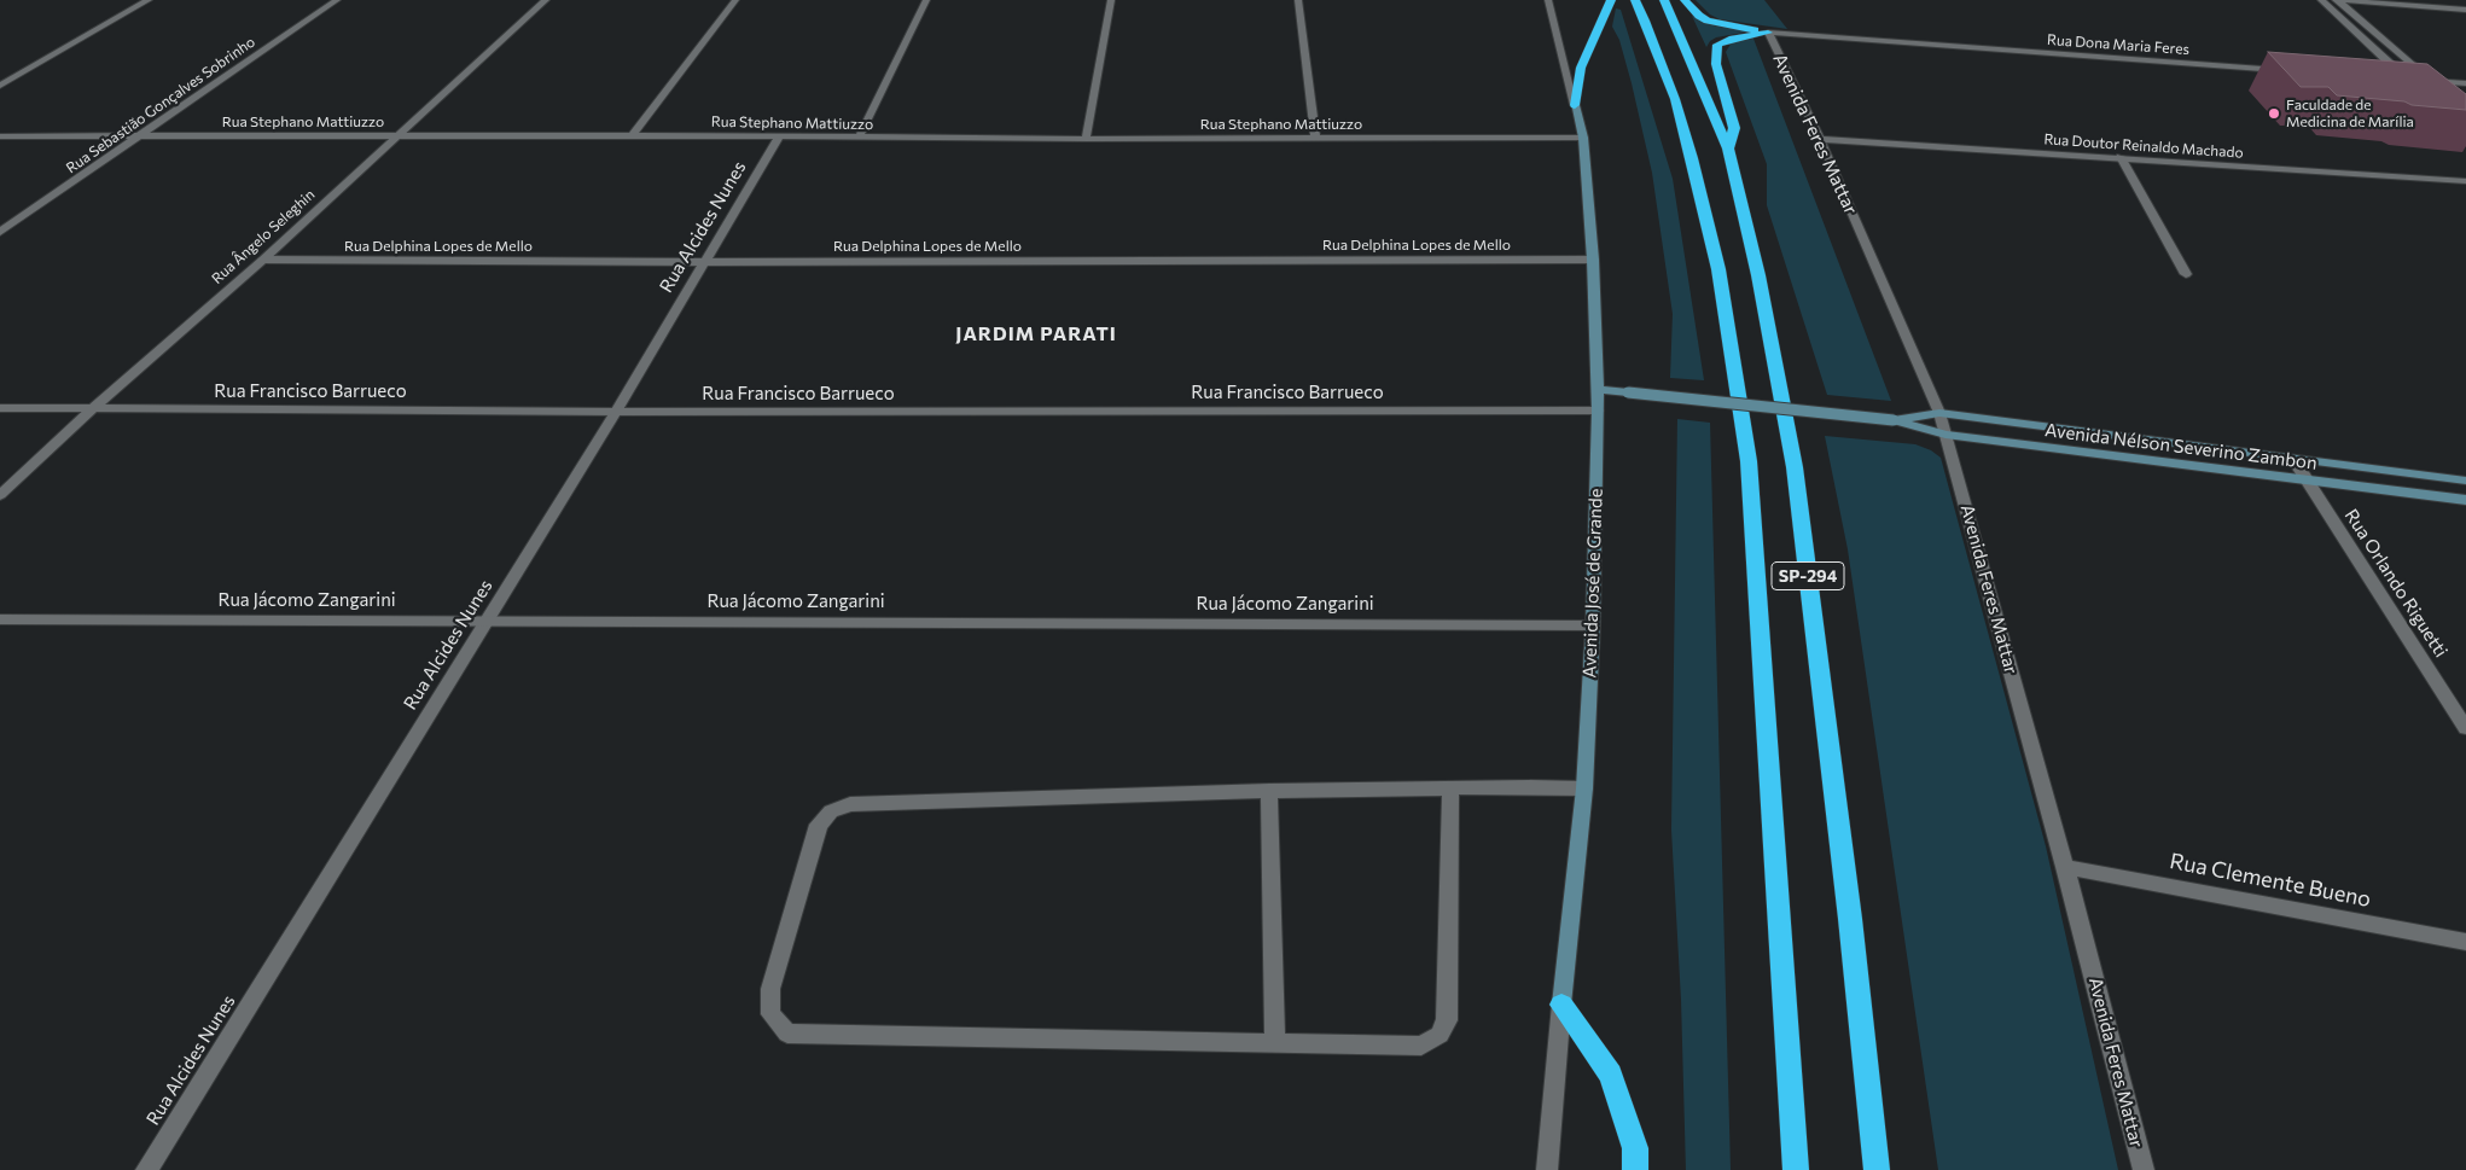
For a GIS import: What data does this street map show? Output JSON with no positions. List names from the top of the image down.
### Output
{
  "streets": {
    "highway": ["SP-294"],
    "main road": ["Avenida Nélson Severino Zambon", "Avenida José de Grande"],
    "street": [
      "Rua Dona Maria Feres",
      "Rua Sebastião Gonçalves Sobrinho",
      "Rua Stephano Mattiuzzo",
      "Avenida Feres Mattar",
      "Rua Doutor Reinaldo Machado",
      "Rua Alcides Nunes",
      "Rua Ângelo Seleghin",
      "Rua Delphina Lopes de Mello",
      "Rua Francisco Barrueco",
      "Rua Orlando Riguetti",
      "Rua Jácomo Zangarini",
      "Rua Clemente Bueno"
    ]
  },
  "crossings": [
    ["Rua Dona Maria Feres", "Avenida Feres Mattar"],
    ["Rua Sebastião Gonçalves Sobrinho", "Rua Stephano Mattiuzzo"],
    ["Rua Stephano Mattiuzzo", "Rua Alcides Nunes"],
    ["Rua Stephano Mattiuzzo", "Rua Ângelo Seleghin"],
    ["Rua Stephano Mattiuzzo", "Avenida José de Grande"],
    ["Avenida Feres Mattar", "Rua Doutor Reinaldo Machado"],
    ["Avenida Feres Mattar", "Avenida Nélson Severino Zambon"],
    ["Avenida Feres Mattar", "Rua Clemente Bueno"],
    ["Rua Alcides Nunes", "Rua Delphina Lopes de Mello"],
    ["Rua Alcides Nunes", "Rua Francisco Barrueco"],
    ["Rua Alcides Nunes", "Rua Jácomo Zangarini"],
    ["Rua Ângelo Seleghin", "Rua Delphina Lopes de Mello"],
    ["Rua Ângelo Seleghin", "Rua Francisco Barrueco"],
    ["Rua Delphina Lopes de Mello", "Avenida José de Grande"],
    ["Rua Francisco Barrueco", "Avenida José de Grande"],
    ["Avenida Nélson Severino Zambon", "Avenida José de Grande"],
    ["Avenida Nélson Severino Zambon", "Rua Orlando Riguetti"],
    ["Avenida José de Grande", "Rua Jácomo Zangarini"]
  ],
  "districts": ["JARDIM PARATI"],
  "places": ["Faculdade de Medicina de Marília"]
}
